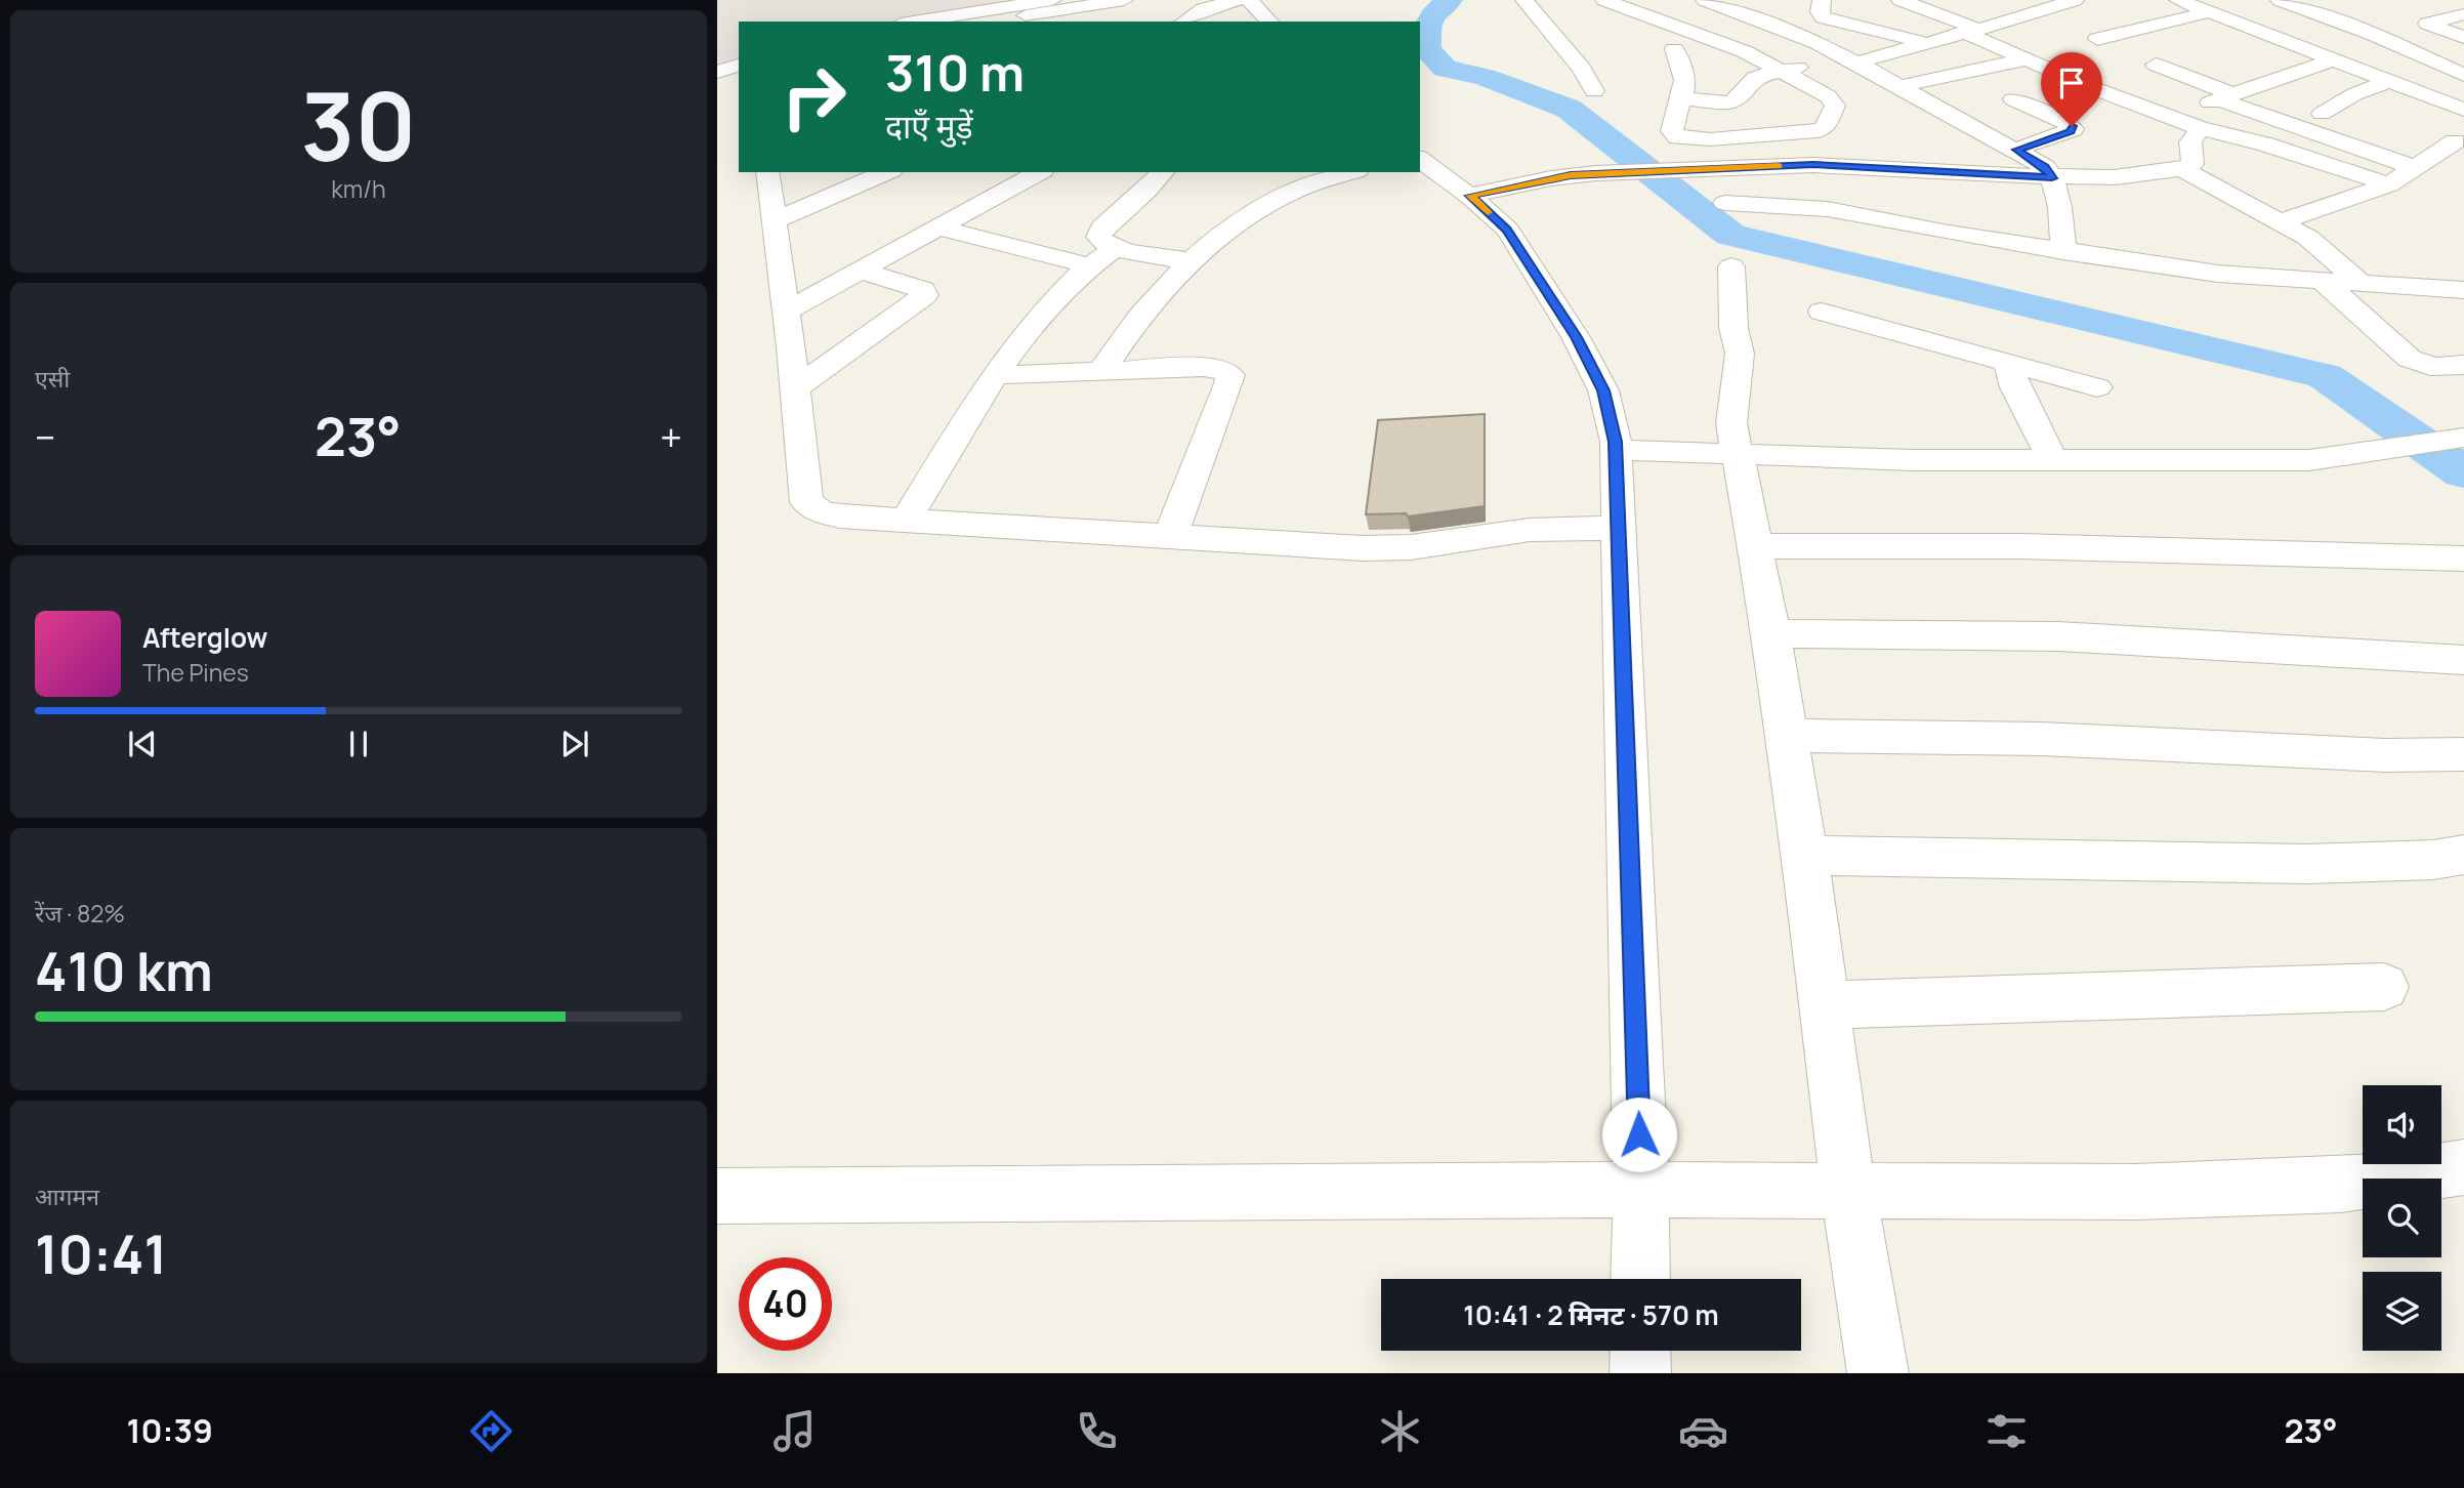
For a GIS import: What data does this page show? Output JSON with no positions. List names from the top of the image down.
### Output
{
  "page": {
    "tile": [
      ["30", "km/h"],
      "एसी",
      ["रेंज · 82%", "410 km"],
      ["आगमन", "10:41"]
    ],
    "turn": ["310 m", "दाएँ मुड़ें"],
    "heat": ["−", "23°", "+"],
    "song": ["Afterglow", "The Pines"],
    "limit": "40",
    "trip": "10:41 · 2 मिनट · 570 m",
    "tabs": ["10:39", "23°"]
  }
}
